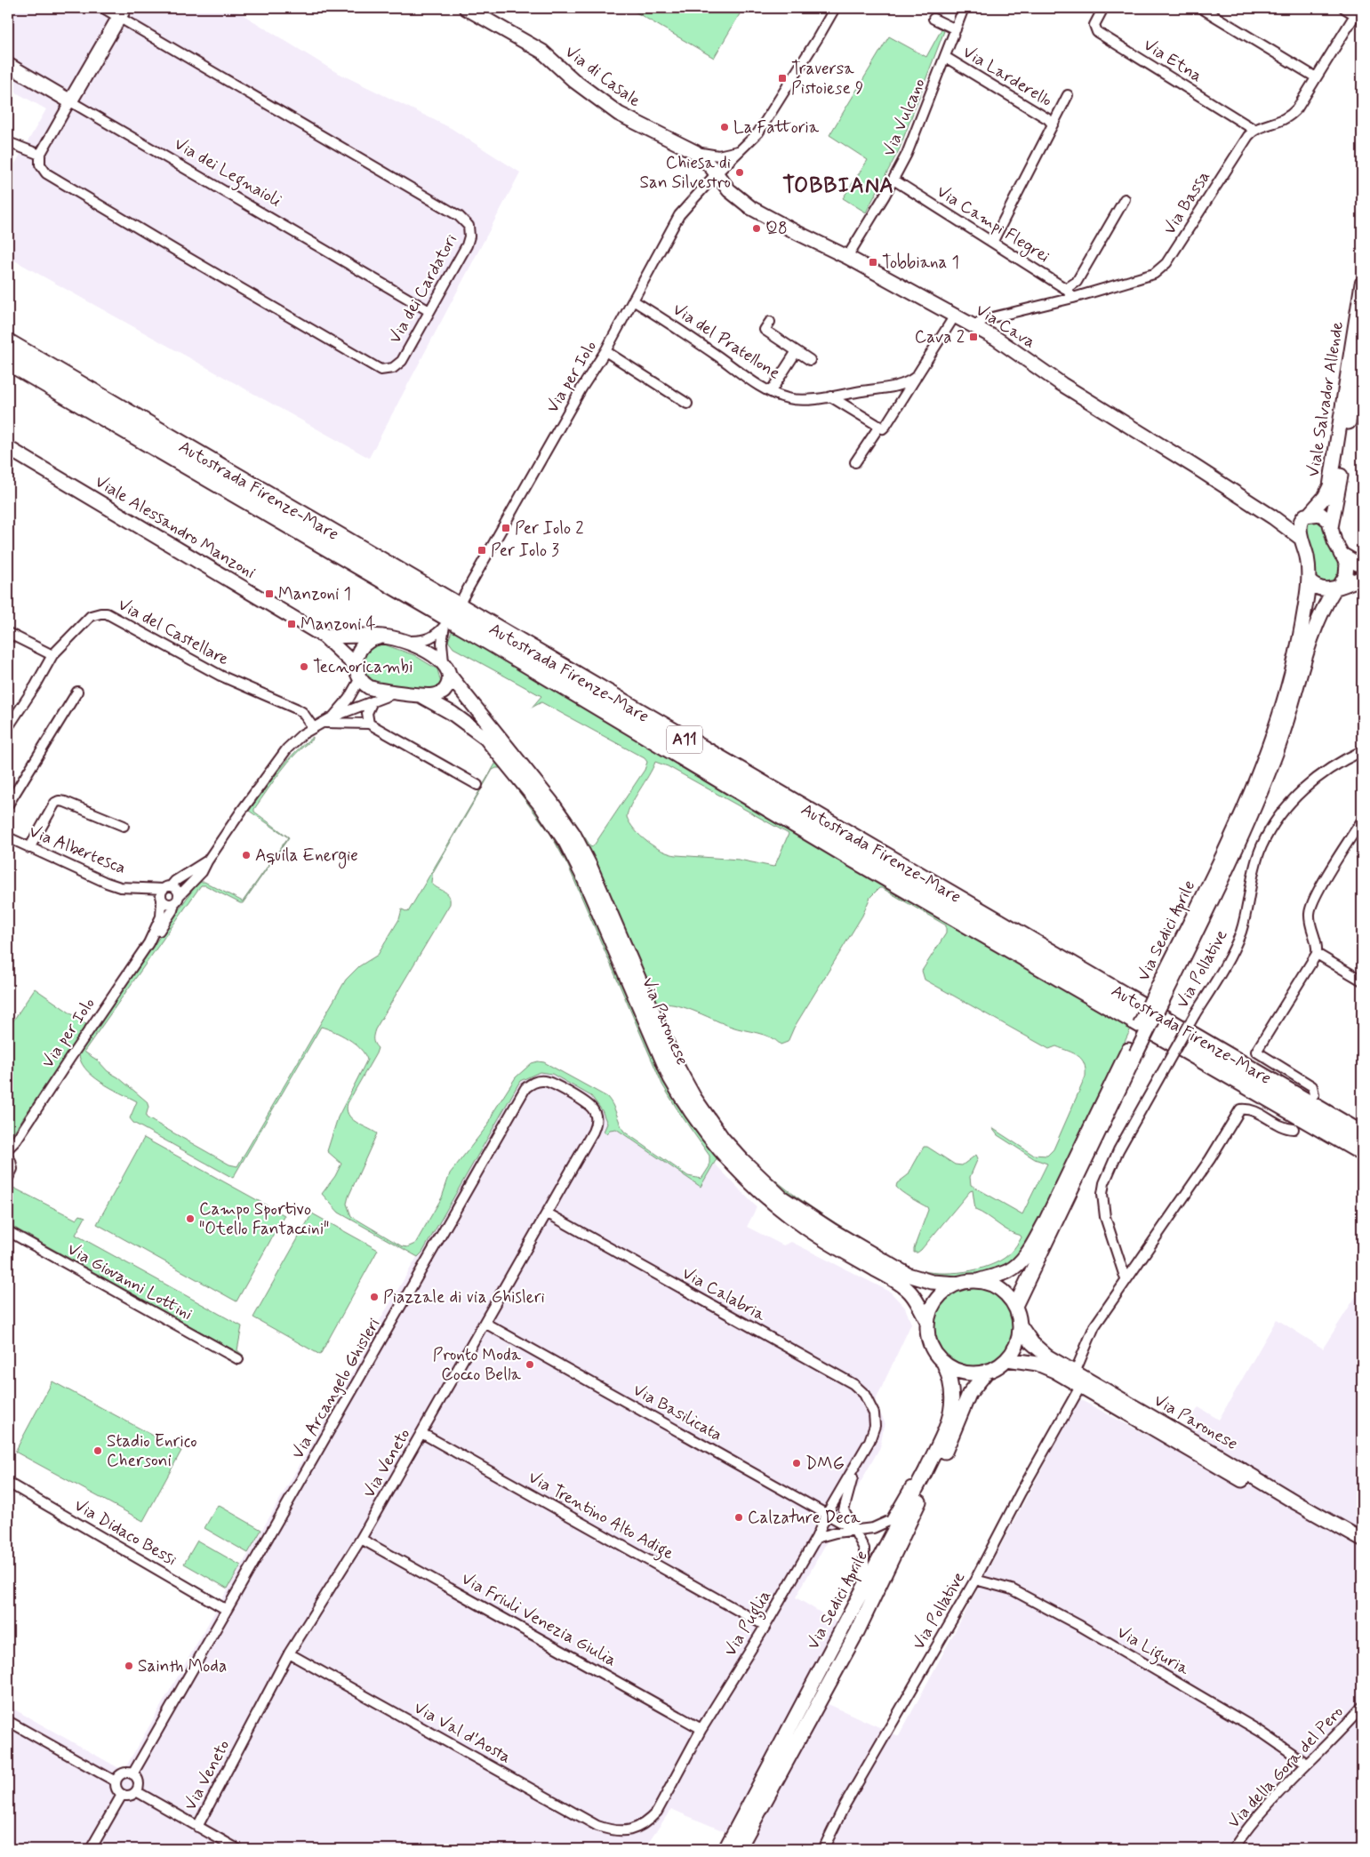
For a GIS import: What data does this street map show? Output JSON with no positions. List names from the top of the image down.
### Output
{
  "streets": {
    "highway": ["Autostrada Firenze-Mare", "A11"],
    "main road": [
      "Via di Casale",
      "Via dei Legnaioli",
      "Via Cava",
      "Viale Salvador Allende",
      "Viale Alessandro Manzoni",
      "Via Sedici Aprile",
      "Via Paronese"
    ],
    "street": [
      "Via Etna",
      "Via Larderello",
      "Via Vulcano",
      "Via Bassa",
      "Via Campi Flegrei",
      "Via dei Cardatori",
      "Via del Pratellone",
      "Via per Iolo",
      "Via del Castellare",
      "Via Albertesca",
      "Via Pollative",
      "Via Giovanni Lottini",
      "Via Calabria",
      "Via Arcangelo Ghisleri",
      "Via Basilicata",
      "Via Veneto",
      "Via Trentino Alto Adige",
      "Via Didaco Bessi",
      "Via Friuli Venezia Giulia",
      "Via Puglia",
      "Via Liguria",
      "Via Val d'Aosta",
      "Via della Gora del Pero"
    ]
  },
  "crossings": [
    ["Via Etna", "Via Bassa"],
    ["Via di Casale", "Via Cava"],
    ["Via di Casale", "Via per Iolo"],
    ["Via Larderello", "Via Vulcano"],
    ["Via Larderello", "Via Campi Flegrei"],
    ["Via Vulcano", "Via Campi Flegrei"],
    ["Via Vulcano", "Via Cava"],
    ["Via dei Legnaioli", "Via dei Cardatori"],
    ["Via Bassa", "Via Campi Flegrei"],
    ["Via Bassa", "Via Cava"],
    ["Via Cava", "Via per Iolo"],
    ["Via Cava", "Via Sedici Aprile"],
    ["Via del Pratellone", "Via per Iolo"],
    ["Via per Iolo", "Viale Alessandro Manzoni"],
    ["Via per Iolo", "Via del Castellare"],
    ["Via per Iolo", "Via Albertesca"],
    ["Viale Salvador Allende", "Via Sedici Aprile"],
    ["Viale Alessandro Manzoni", "Via Paronese"],
    ["Via Sedici Aprile", "Via Paronese"],
    ["Via Pollative", "Via Paronese"],
    ["Via Pollative", "Via Liguria"],
    ["Via Calabria", "Via Veneto"],
    ["Via Calabria", "Via Puglia"],
    ["Via Arcangelo Ghisleri", "Via Veneto"],
    ["Via Arcangelo Ghisleri", "Via Didaco Bessi"],
    ["Via Basilicata", "Via Veneto"],
    ["Via Basilicata", "Via Puglia"],
    ["Via Veneto", "Via Trentino Alto Adige"],
    ["Via Veneto", "Via Friuli Venezia Giulia"],
    ["Via Veneto", "Via Val d'Aosta"],
    ["Via Trentino Alto Adige", "Via Puglia"],
    ["Via Friuli Venezia Giulia", "Via Puglia"],
    ["Via Puglia", "Via Val d'Aosta"],
    ["Via Liguria", "Via della Gora del Pero"]
  ],
  "districts": ["TOBBIANA"],
  "places": {
    "transit": [
      "Traversa Pistoiese 9",
      "Tobbiana 1",
      "Cava 2",
      "Per Iolo 2",
      "Per Iolo 3",
      "Manzoni 1",
      "Manzoni 4"
    ],
    "other": [
      "La Fattoria",
      "Chiesa di San Silvestro",
      "Q8",
      "Tecnoricambi",
      "Aquila Energie",
      "Campo Sportivo \"Otello Fantaccini\"",
      "Piazzale di via Ghisleri",
      "Pronto Moda Cocco Bella",
      "Stadio Enrico Chersoni",
      "DMG",
      "Calzature Deca",
      "Sainth Moda"
    ]
  }
}
